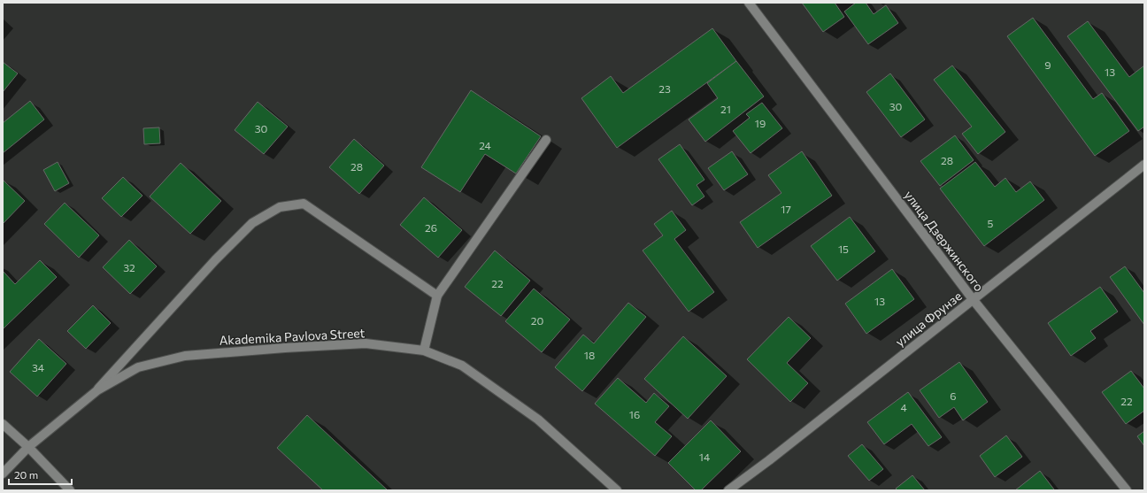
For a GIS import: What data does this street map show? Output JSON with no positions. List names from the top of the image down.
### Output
{
  "streets": {
    "street": ["улица Дзержинского", "улица Фрунзе", "Akademika Pavlova Street"]
  },
  "crossings": [
    ["улица Дзержинского", "улица Фрунзе"]
  ],
  "house_numbers": [
    "9",
    "13",
    "23",
    "30",
    "21",
    "19",
    "30",
    "24",
    "28",
    "28",
    "17",
    "5",
    "26",
    "15",
    "32",
    "22",
    "13",
    "20",
    "18",
    "34",
    "6",
    "22",
    "4",
    "16",
    "14"
  ],
  "scale_bar": "20 m"
}
